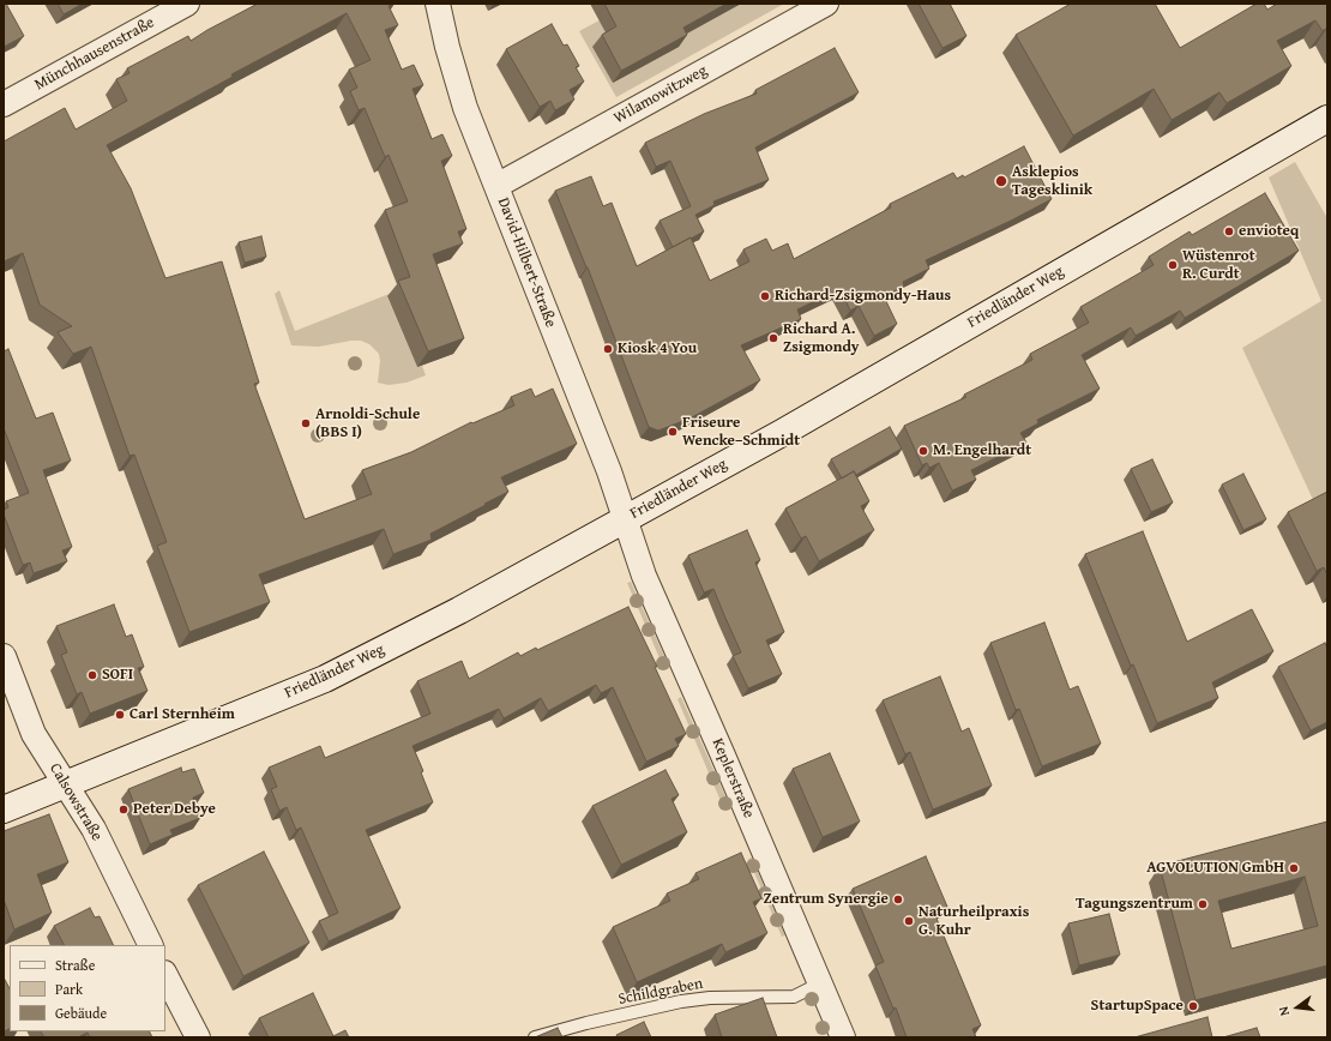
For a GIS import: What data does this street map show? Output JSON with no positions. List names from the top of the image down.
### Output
{
  "streets": {
    "street": [
      "Münchhausenstraße",
      "Wilamowitzweg",
      "David-Hilbert-Straße",
      "Friedländer Weg",
      "Keplerstraße",
      "Calsowstraße"
    ],
    "lane": ["Schildgraben"]
  },
  "crossings": [
    ["Wilamowitzweg", "David-Hilbert-Straße"],
    ["David-Hilbert-Straße", "Friedländer Weg"],
    ["David-Hilbert-Straße", "Keplerstraße"],
    ["Friedländer Weg", "Keplerstraße"],
    ["Friedländer Weg", "Calsowstraße"],
    ["Keplerstraße", "Schildgraben"]
  ],
  "places": [
    "Asklepios Tagesklinik",
    "envioteq",
    "Wüstenrot R. Curdt",
    "Richard-Zsigmondy-Haus",
    "Richard A. Zsigmondy",
    "Kiosk 4 You",
    "Arnoldi-Schule (BBS I)",
    "Friseure Wencke–Schmidt",
    "M. Engelhardt",
    "SOFI",
    "Carl Sternheim",
    "Peter Debye",
    "AGVOLUTION GmbH",
    "Zentrum Synergie",
    "Tagungszentrum",
    "Naturheilpraxis G. Kuhr",
    "StartupSpace"
  ],
  "legend": ["Straße", "Park", "Gebäude"],
  "north": "left"
}
